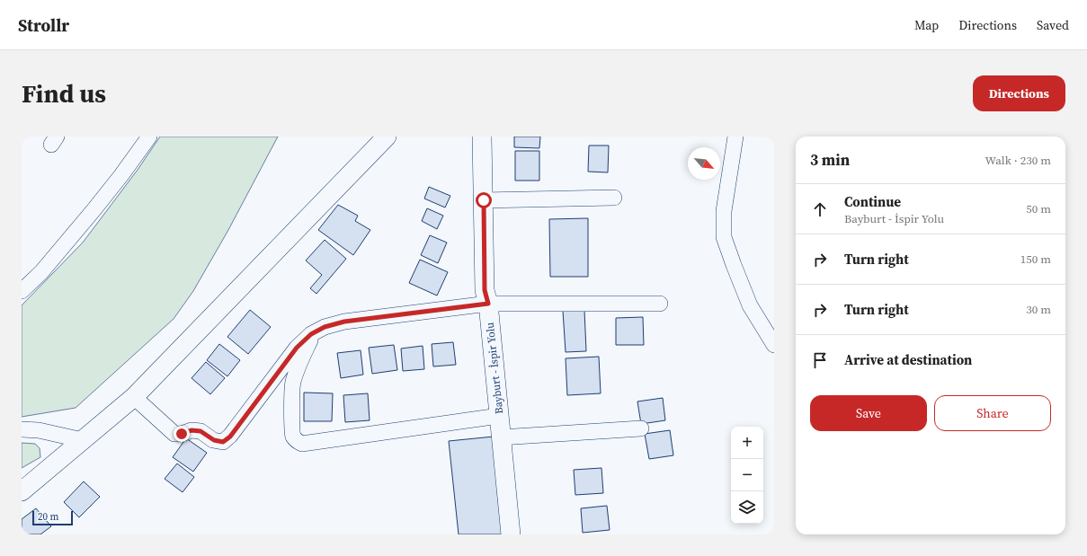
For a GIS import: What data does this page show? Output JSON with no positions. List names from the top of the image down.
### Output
{
  "streets": {
    "main road": ["Bayburt - İspir Yolu"]
  },
  "scale_bar": "20 m",
  "north": "bottom right",
  "page": {
    "header": "Strollr",
    "nav": ["Map", "Directions", "Saved"],
    "buttons": [
      "Directions",
      ["Save", "Share"]
    ],
    "title": "Find us",
    "heading": ["3 min", "Walk · 230 m"],
    "list": [
      ["Continue", "Bayburt - İspir Yolu", "50 m"],
      ["Turn right", "150 m"],
      ["Turn right", "30 m"],
      "Arrive at destination"
    ],
    "map_buttons": ["+", "−"],
    "scale": "20 m"
  }
}
